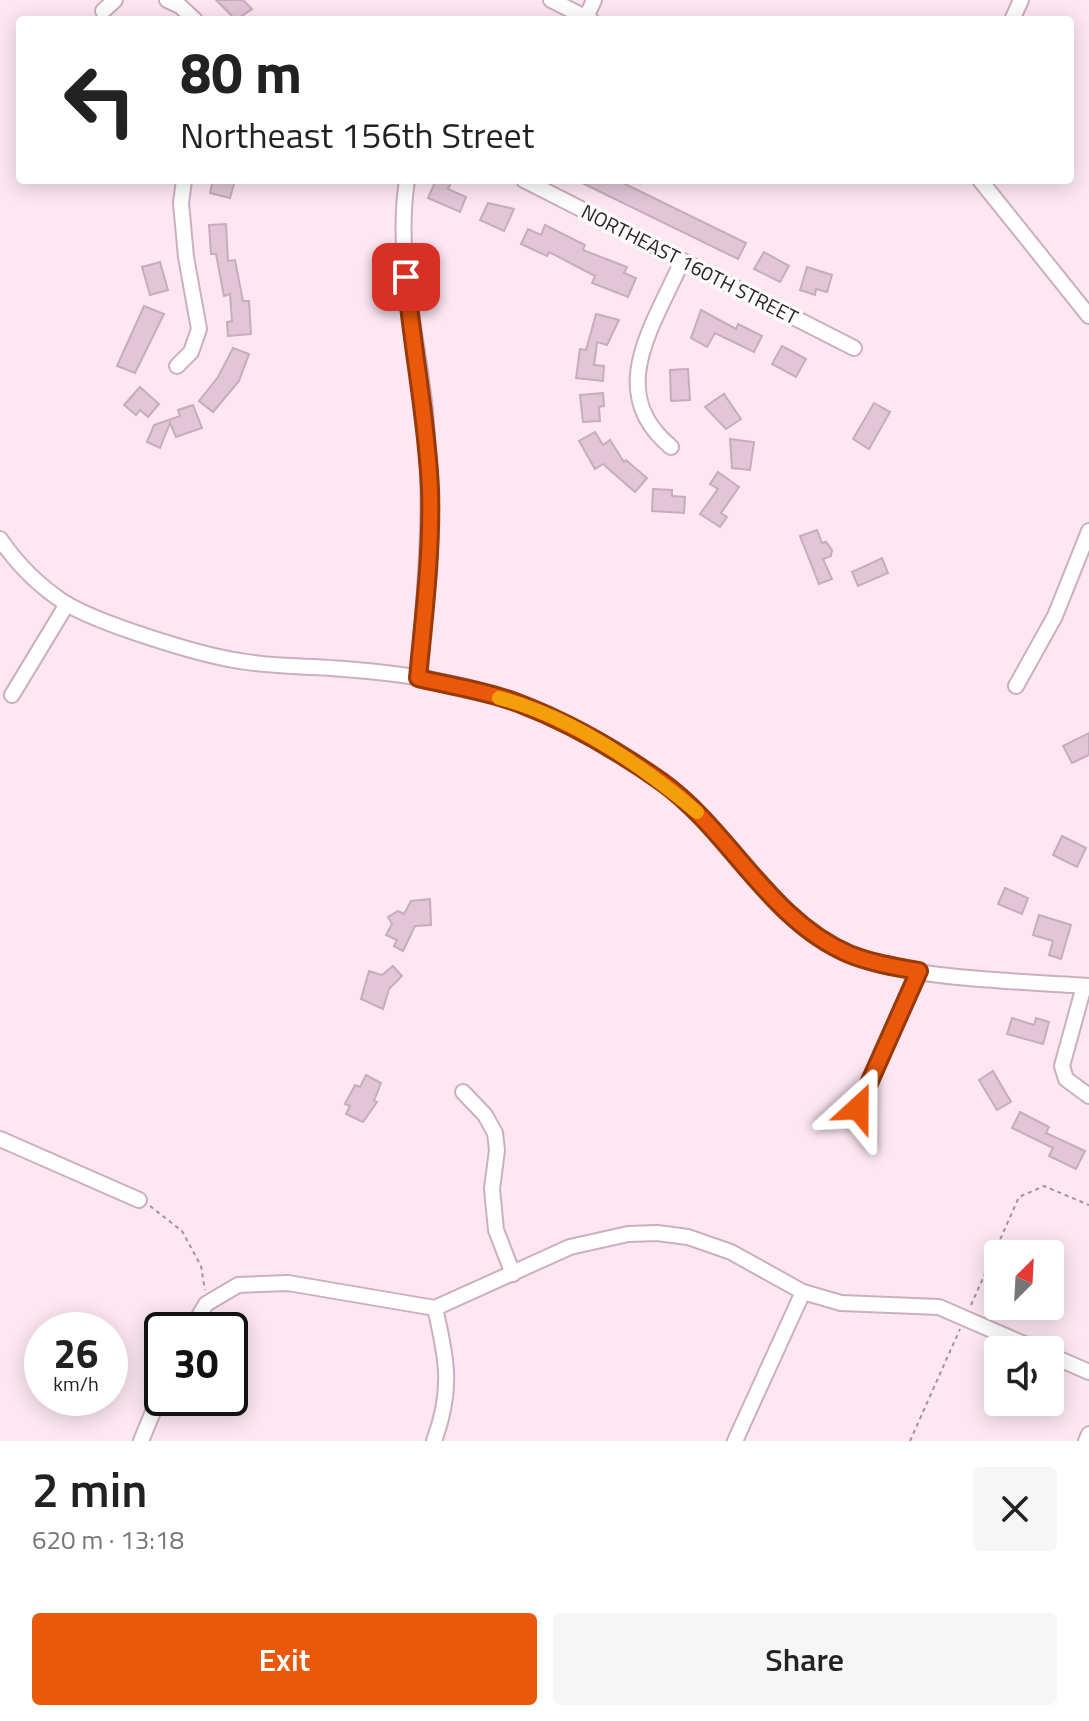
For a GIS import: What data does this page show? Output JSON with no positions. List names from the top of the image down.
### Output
{
  "streets": {
    "street": ["NORTHEAST 160TH STREET"]
  },
  "north": "top right",
  "page": {
    "turn": ["80 m", "Northeast 156th Street"],
    "speed": "26 km/h",
    "limit": "30",
    "heading": ["2 min", "620 m · 13:18"],
    "buttons": ["Exit", "Share"]
  }
}
